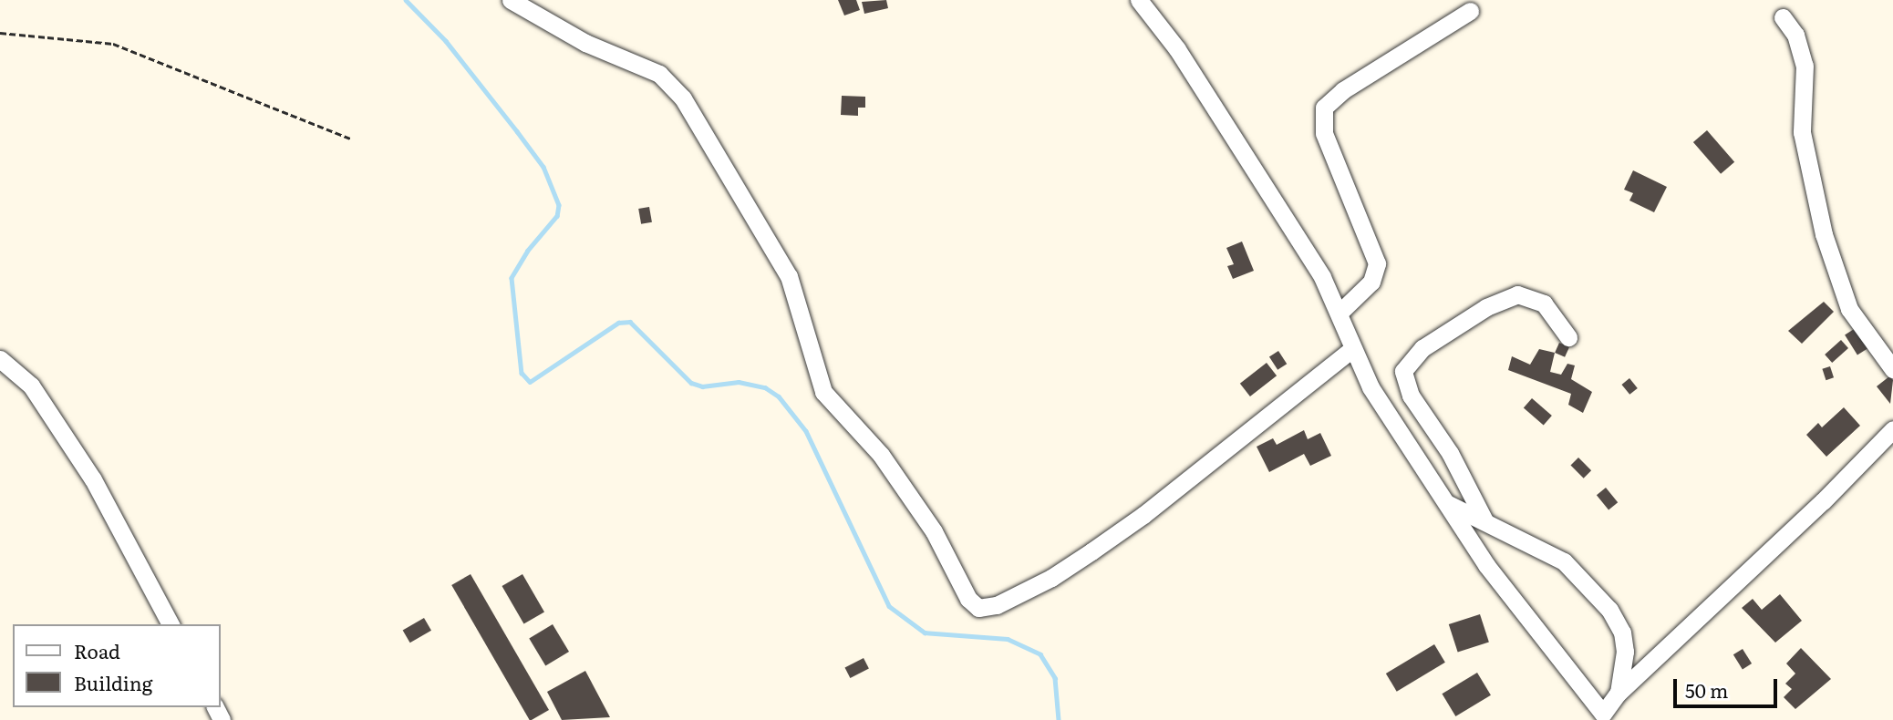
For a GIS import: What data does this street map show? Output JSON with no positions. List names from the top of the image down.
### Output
{
  "legend": ["Road", "Building"],
  "scale_bar": "50 m"
}
